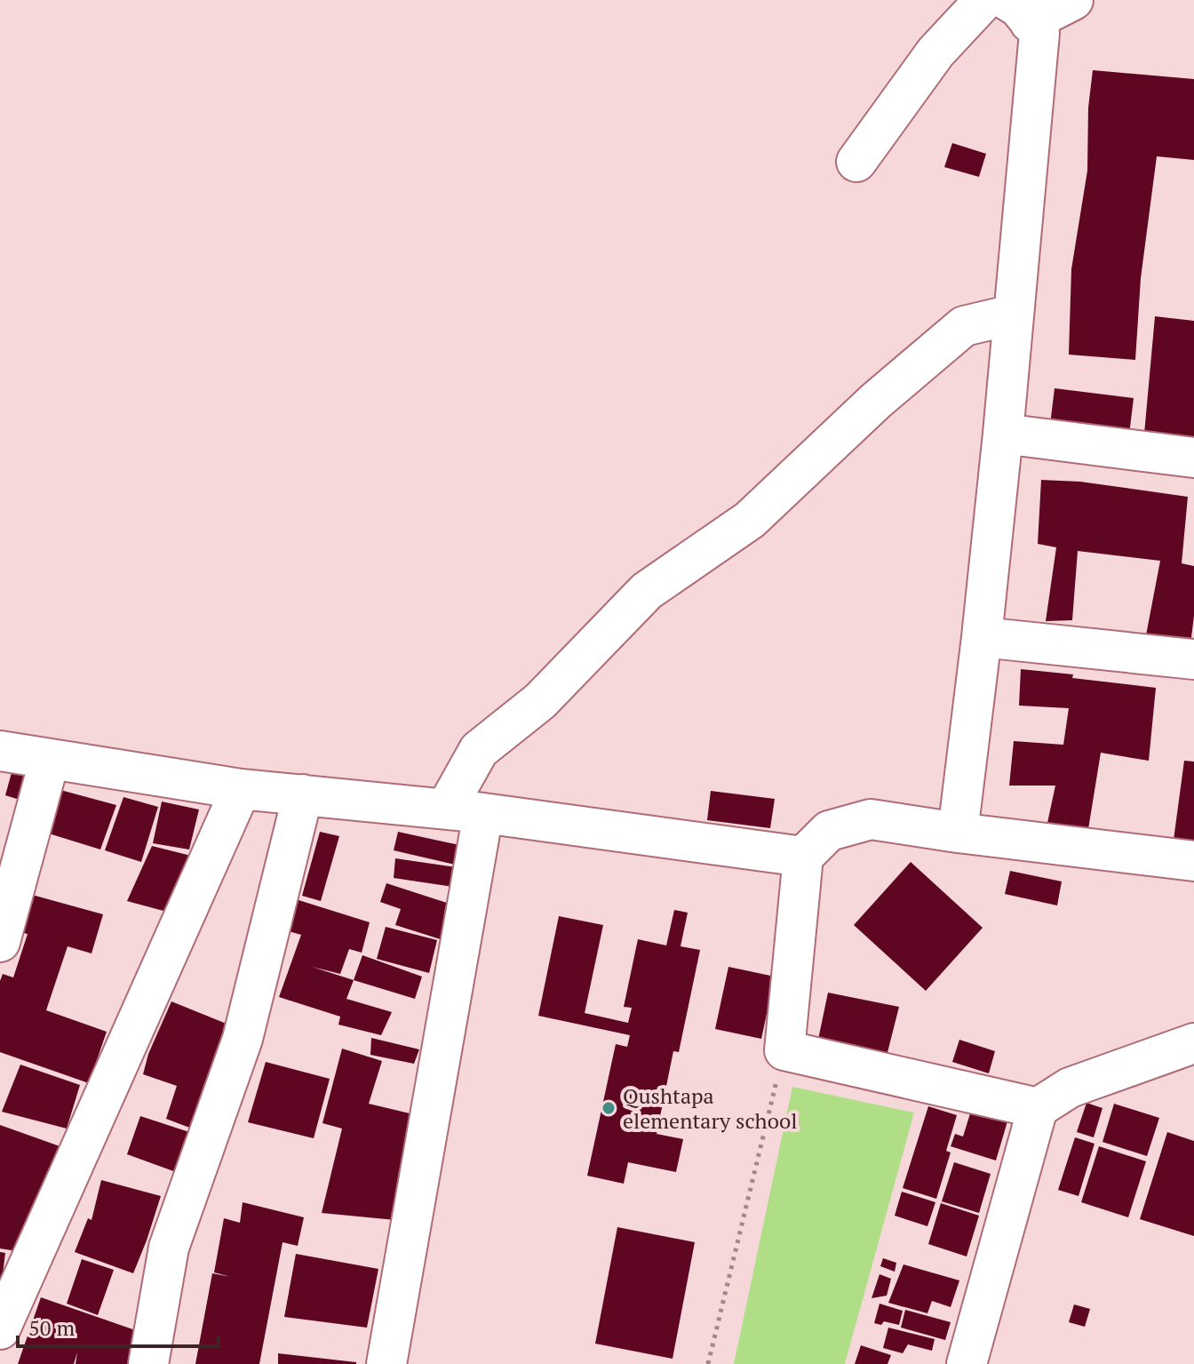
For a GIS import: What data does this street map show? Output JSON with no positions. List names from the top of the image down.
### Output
{
  "places": ["Qushtapa elementary school"],
  "scale_bar": "50 m"
}
